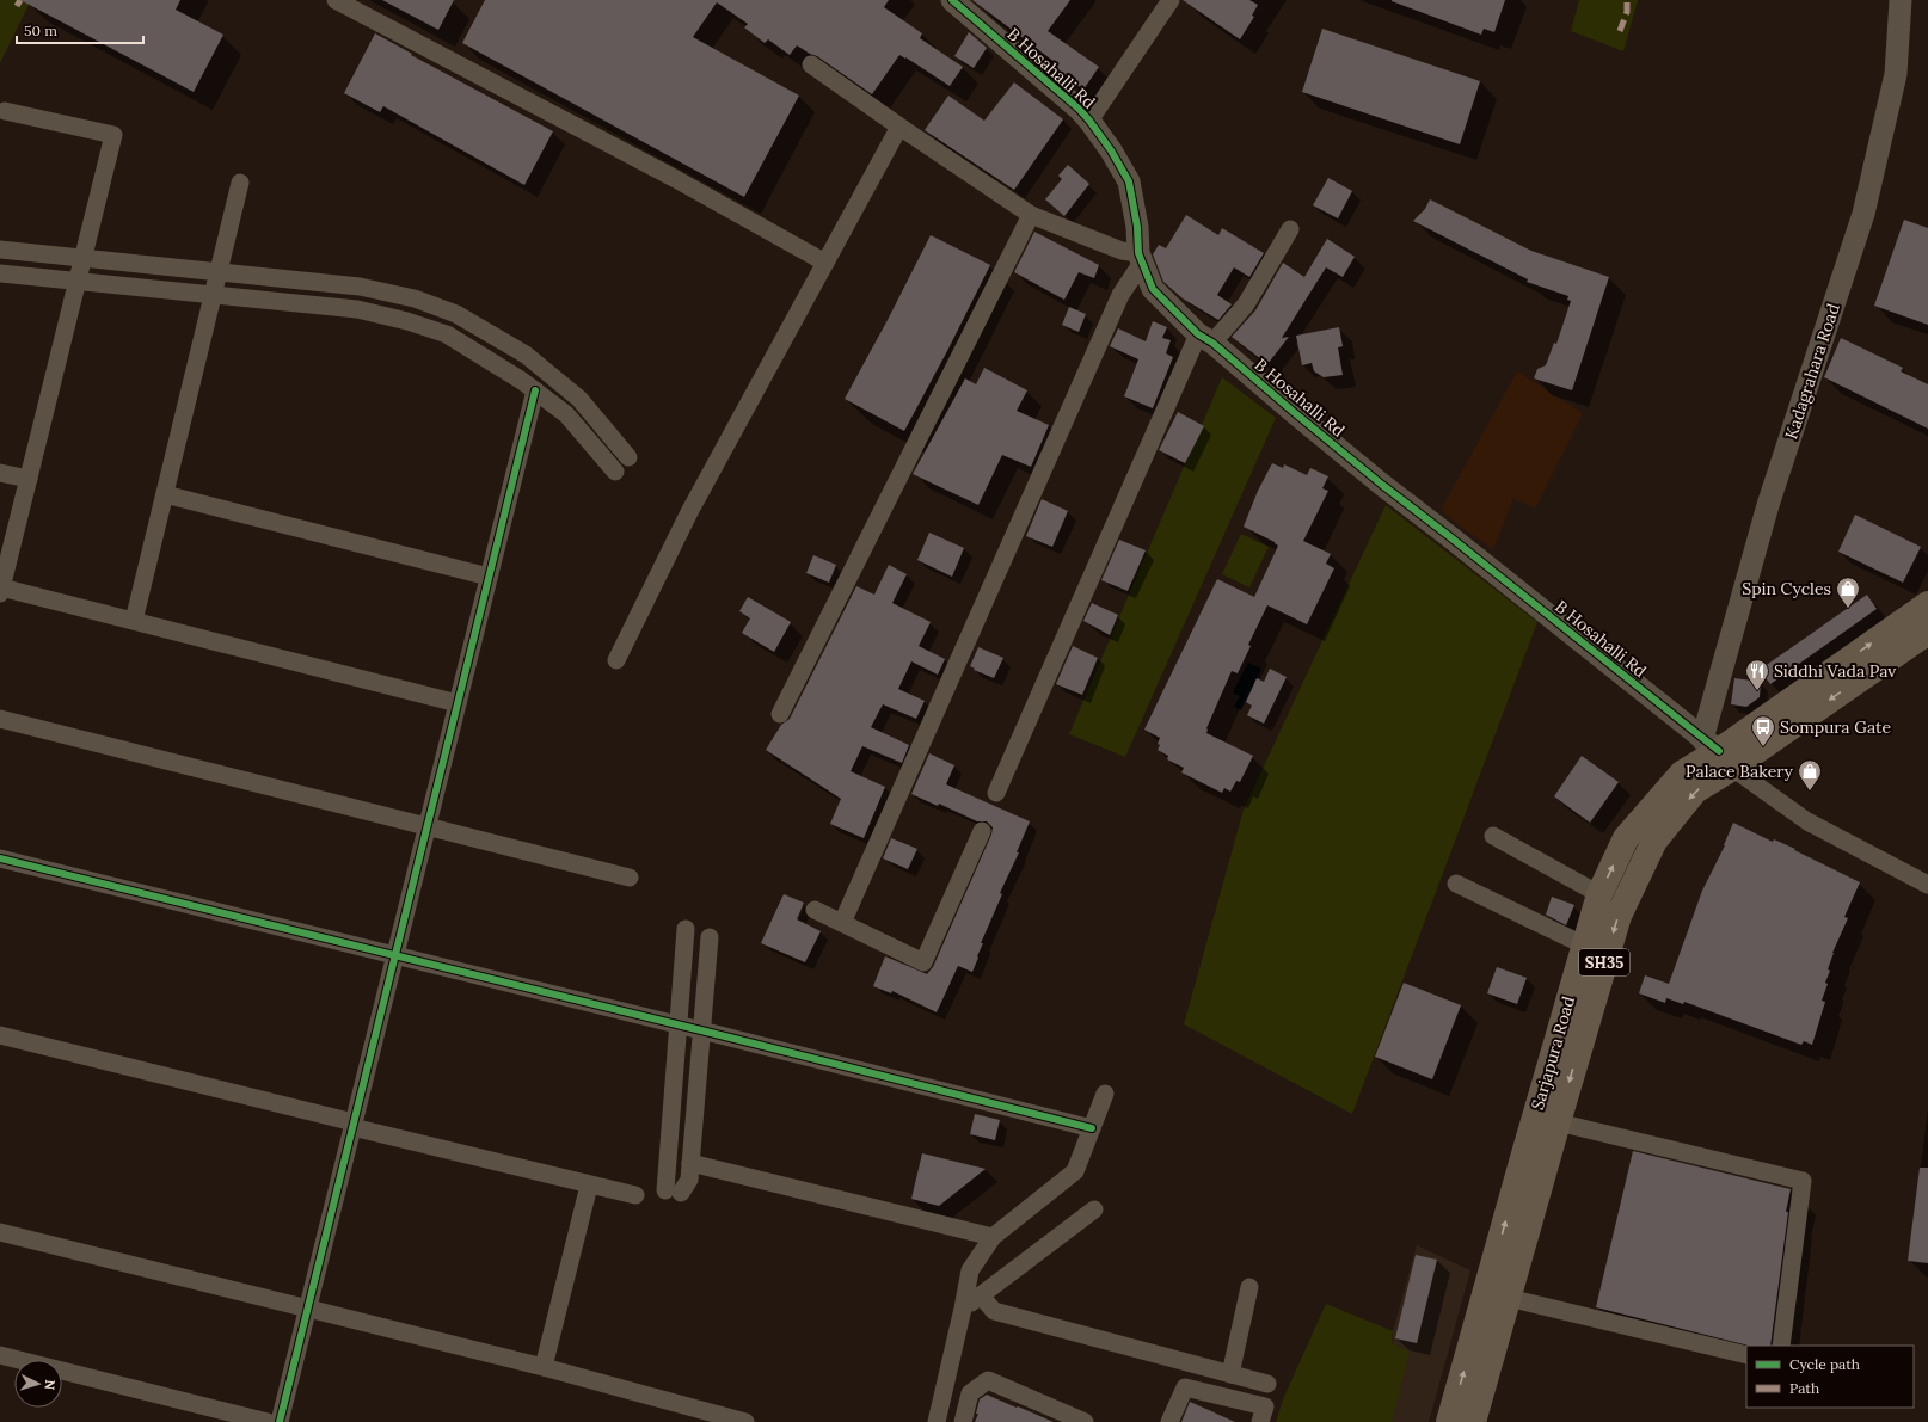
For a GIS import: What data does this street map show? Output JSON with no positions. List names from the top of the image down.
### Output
{
  "streets": {
    "main road": ["SH35", "Sarjapura Road"],
    "street": ["B Hosahalli Rd", "Kadagrahara Road"]
  },
  "crossings": [
    ["B Hosahalli Rd", "Kadagrahara Road"],
    ["B Hosahalli Rd", "Sarjapura Road"],
    ["Kadagrahara Road", "Sarjapura Road"]
  ],
  "places": {
    "shop": ["Spin Cycles", "Palace Bakery"],
    "restaurant": ["Siddhi Vada Pav"],
    "bus stop": ["Sompura Gate"]
  },
  "legend": ["Cycle path", "Path"],
  "scale_bar": "50 m",
  "north": "right"
}
